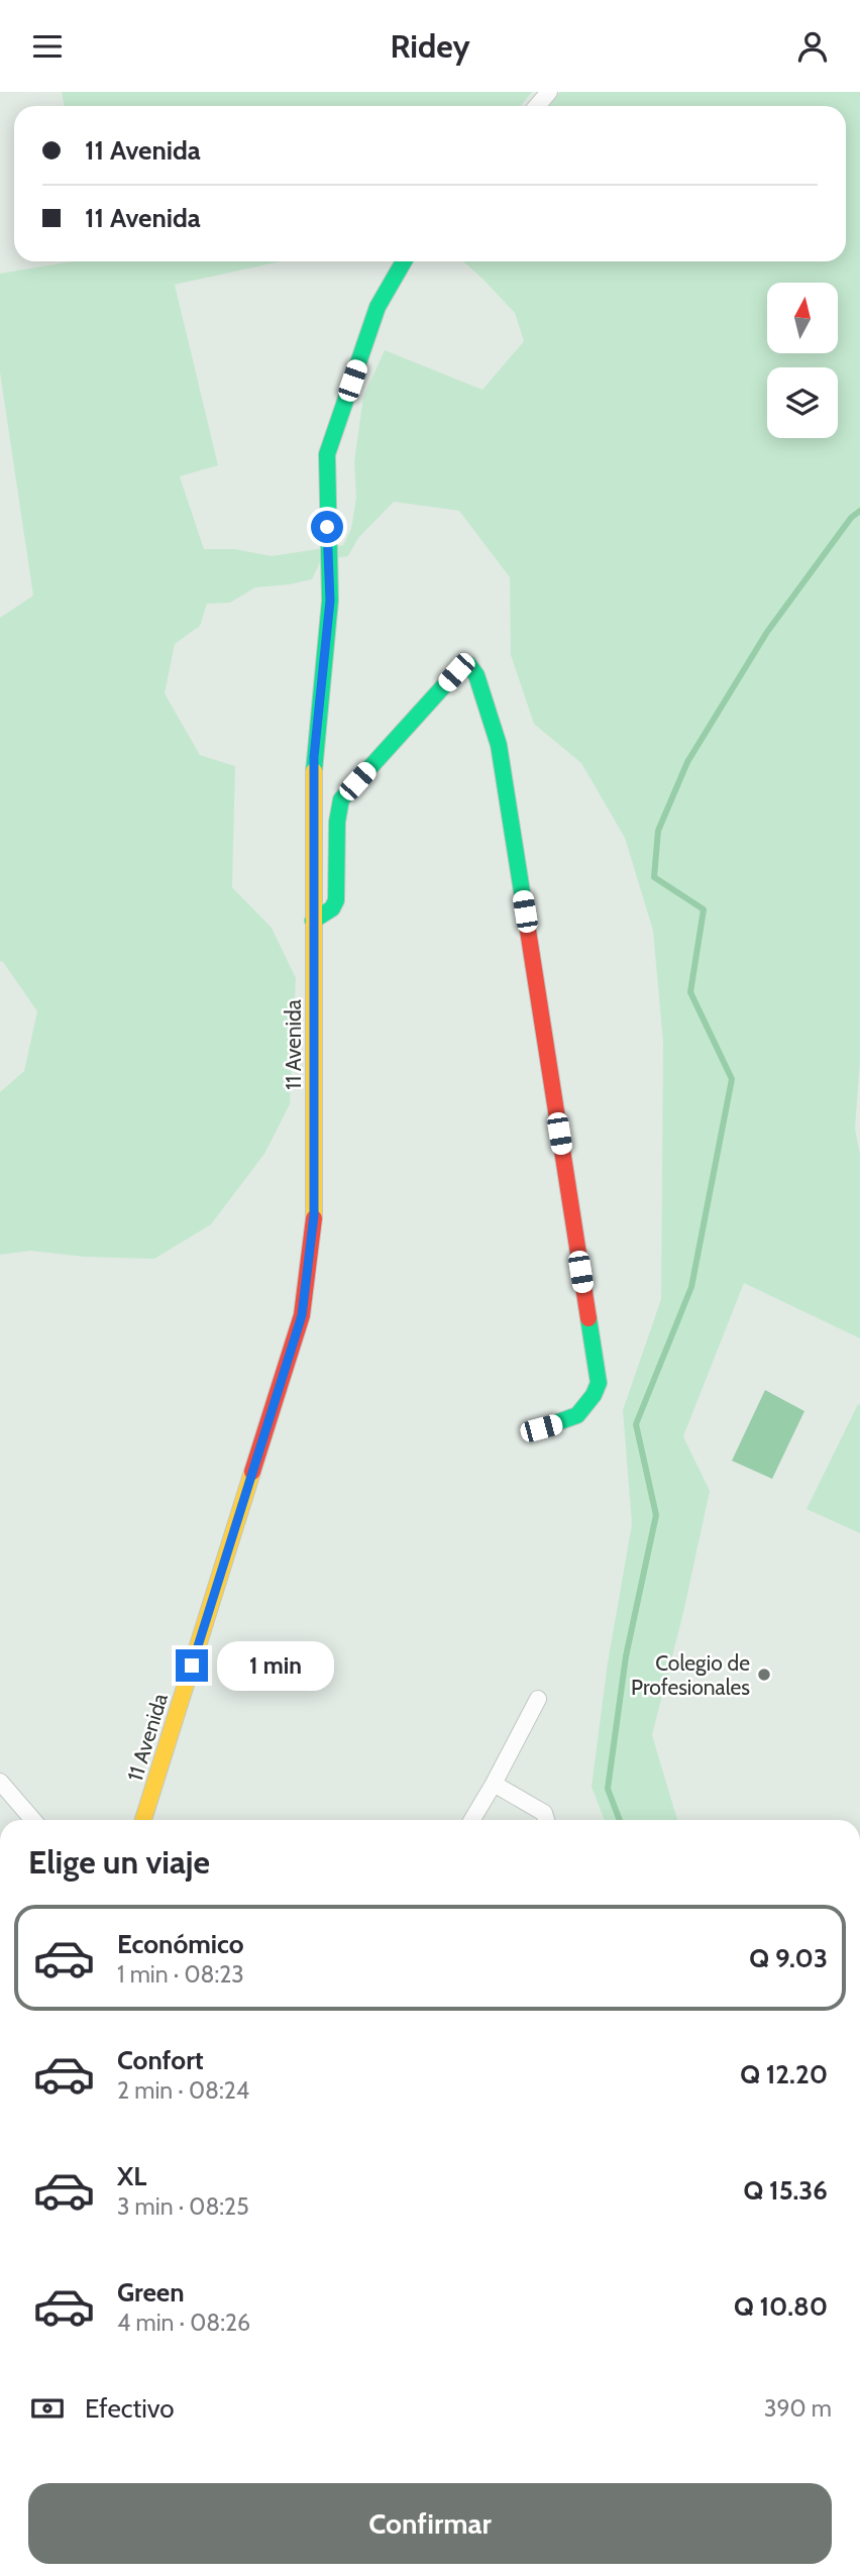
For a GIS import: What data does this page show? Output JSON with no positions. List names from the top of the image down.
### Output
{
  "streets": {
    "street": ["11 Avenida"]
  },
  "places": ["Colegio de Profesionales"],
  "north": "top",
  "page": {
    "header": "Ridey",
    "banner": ["11 Avenida", "11 Avenida"],
    "bubble": "1 min",
    "heading": "Elige un viaje",
    "list": [
      {
        "name": "Económico",
        "note": "1 min · 08:23",
        "value": "Q 9.03"
      },
      {
        "name": "Confort",
        "note": "2 min · 08:24",
        "value": "Q 12.20"
      },
      {
        "name": "XL",
        "note": "3 min · 08:25",
        "value": "Q 15.36"
      },
      {
        "name": "Green",
        "note": "4 min · 08:26",
        "value": "Q 10.80"
      }
    ],
    "pay": ["Efectivo", "390 m"],
    "buttons": "Confirmar"
  }
}
